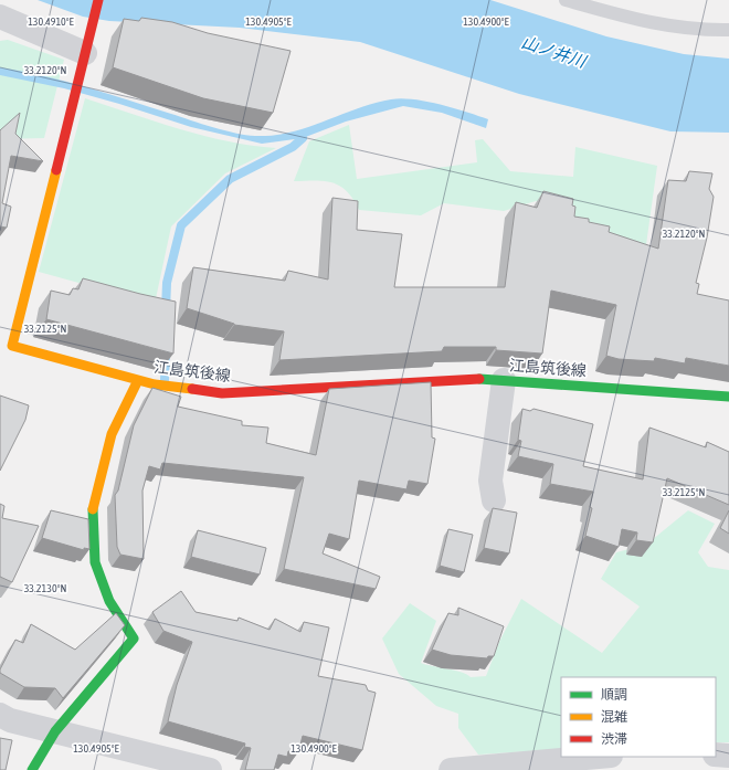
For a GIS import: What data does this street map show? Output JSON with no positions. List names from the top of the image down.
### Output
{
  "streets": {
    "main road": ["江島筑後線"]
  },
  "water": ["山ノ井川"],
  "legend": ["順調", "混雑", "渋滞"],
  "coordinates": [
    "130.4910°E",
    "130.4905°E",
    "130.4900°E",
    "33.2120°N",
    "33.2125°N",
    "33.2130°N"
  ]
}
